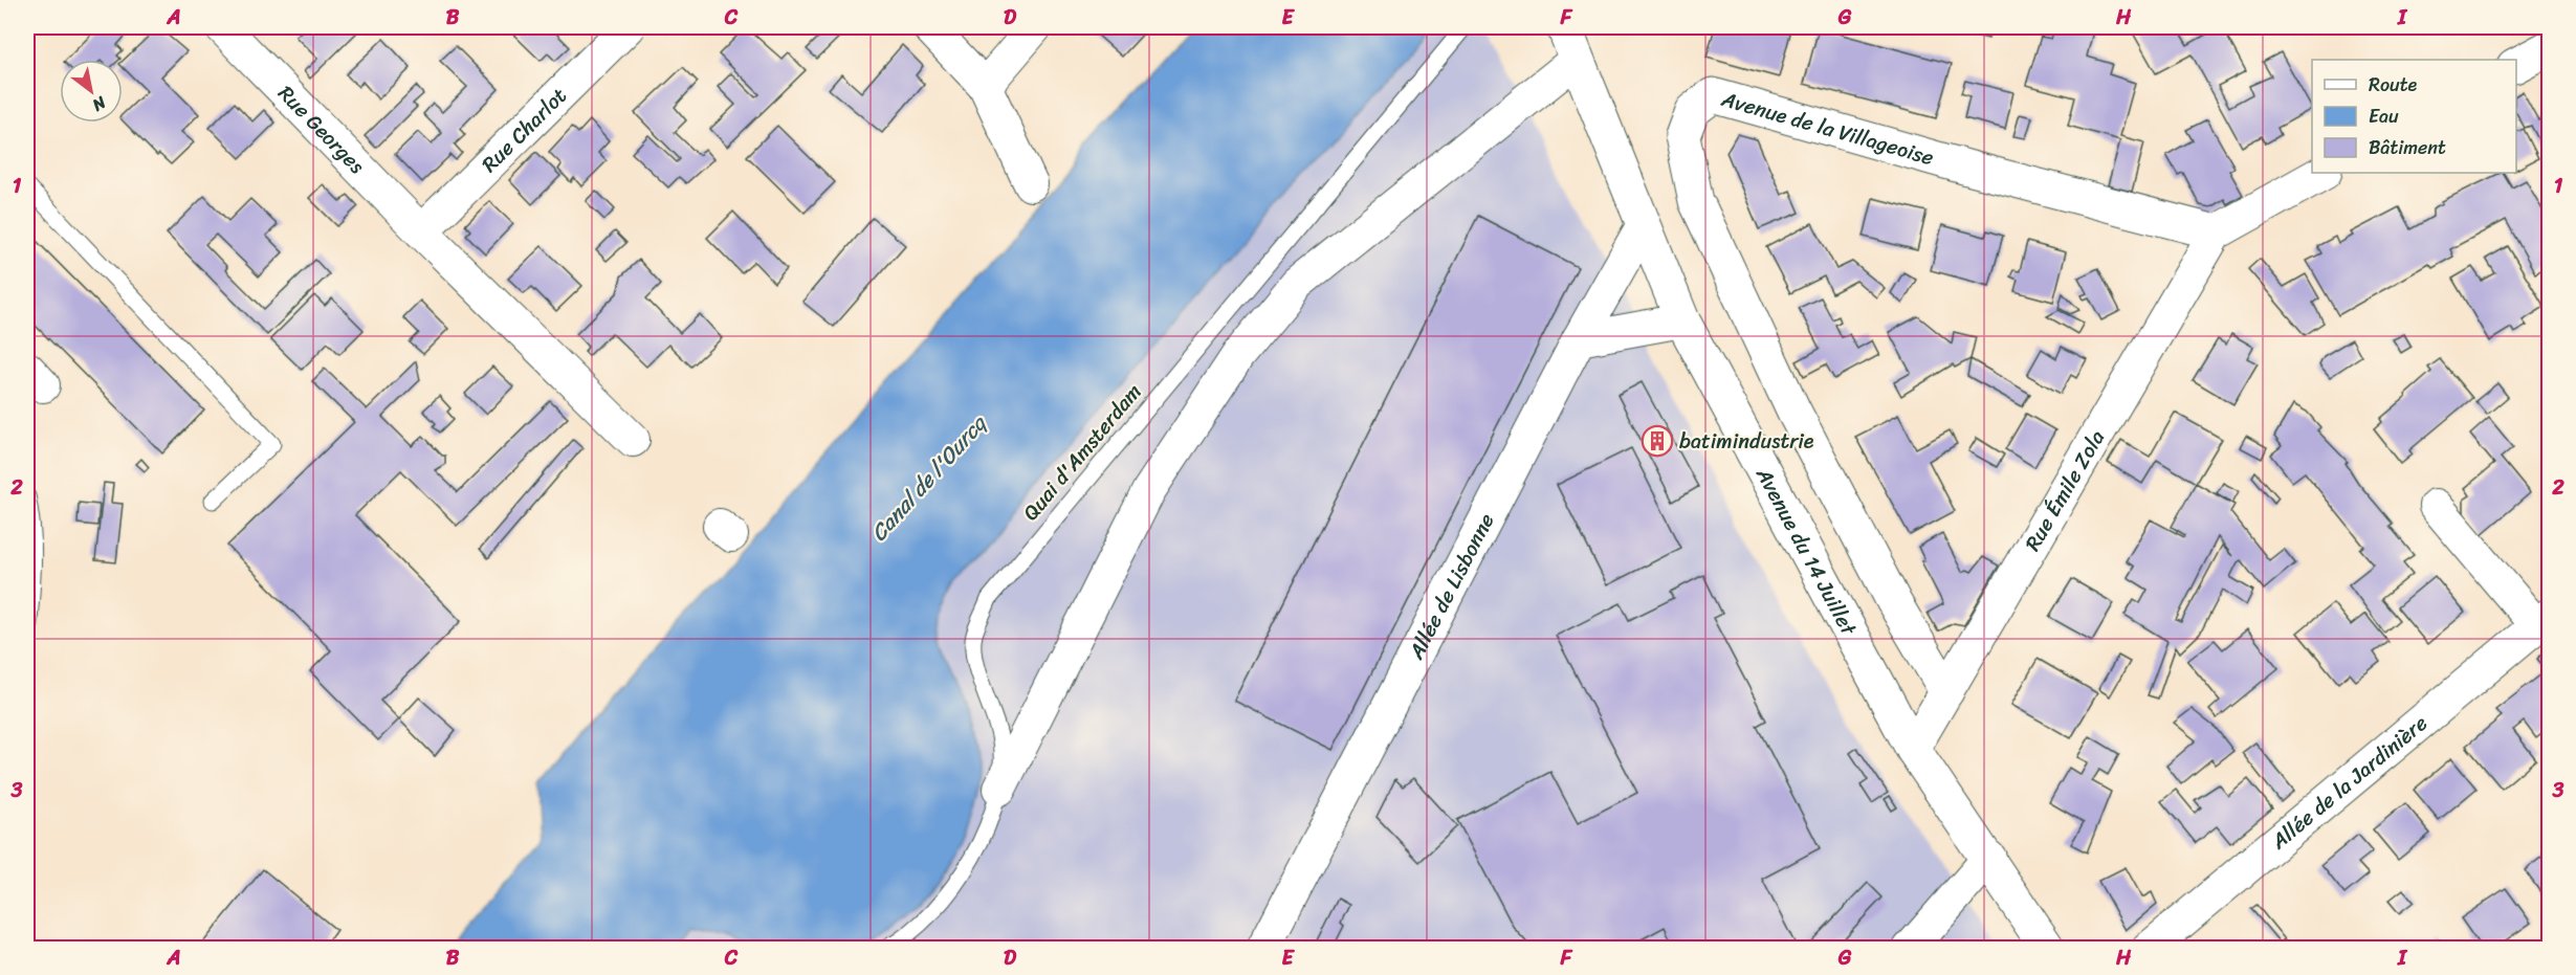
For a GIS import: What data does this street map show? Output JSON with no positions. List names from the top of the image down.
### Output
{
  "streets": {
    "street": [
      "Avenue de la Villageoise",
      "Rue Georges",
      "Rue Charlot",
      "Rue Émile Zola",
      "Avenue du 14 Juillet",
      "Allée de Lisbonne",
      "Allée de la Jardinière"
    ],
    "lane": ["Quai d'Amsterdam"]
  },
  "crossings": [
    ["Avenue de la Villageoise", "Rue Émile Zola"],
    ["Rue Georges", "Rue Charlot"],
    ["Rue Émile Zola", "Avenue du 14 Juillet"],
    ["Avenue du 14 Juillet", "Allée de Lisbonne"]
  ],
  "water": ["Canal de l'Ourcq"],
  "places": {
    "building": ["batimindustrie"]
  },
  "legend": ["Route", "Eau", "Bâtiment"],
  "north": "bottom right",
  "grid": {
    "columns": [
      "A",
      "B",
      "C",
      "D",
      "E",
      "F",
      "G",
      "H",
      "I"
    ],
    "rows": ["1", "2", "3"]
  }
}
